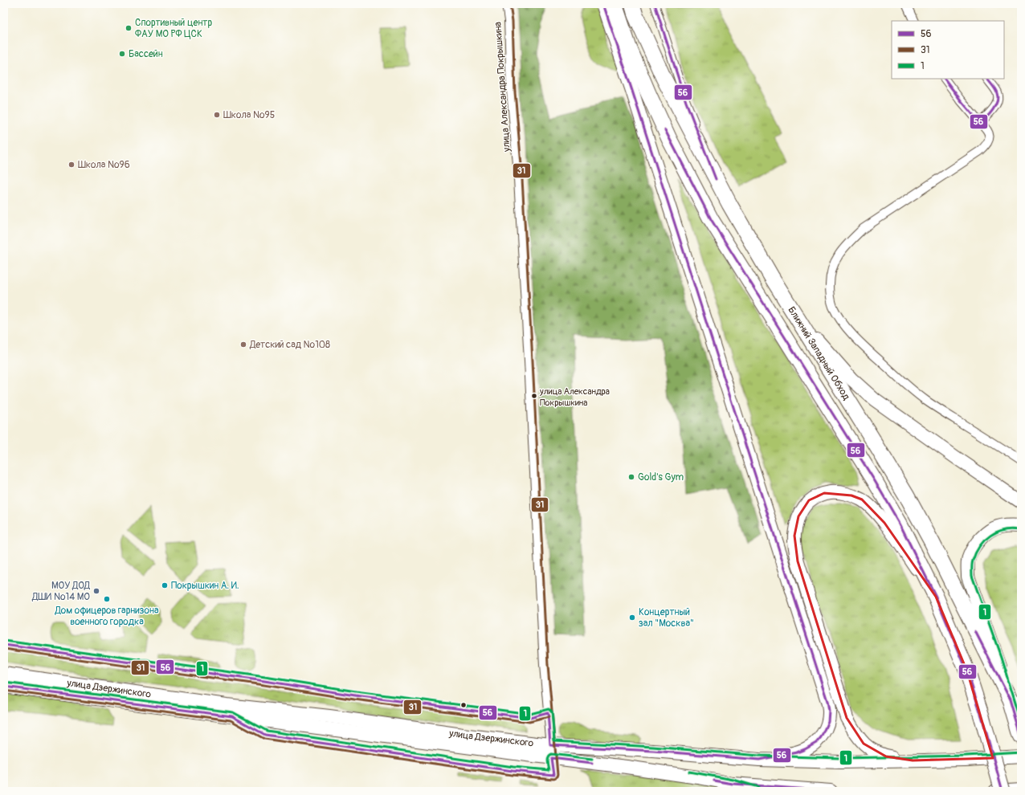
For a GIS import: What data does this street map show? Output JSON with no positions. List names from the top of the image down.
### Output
{
  "streets": {
    "highway": ["Ближний Западный Обход"],
    "main road": ["улица Дзержинского"],
    "street": ["улица Александра Покрышкина"]
  },
  "crossings": [
    ["улица Александра Покрышкина", "улица Дзержинского"]
  ],
  "places": [
    "Спортивный центр ФАУ МО РФ ЦСК",
    "Бассейн",
    "Школа №95",
    "Школа №96",
    "Детский сад №108",
    "улица Александра Покрышкина",
    "Gold's Gym",
    "Покрышкин А. И.",
    "МОУ ДОД ДШИ №14 МО",
    "Дом офицеров гарнизона военного городка",
    "Концертный зал \"Москва\""
  ],
  "lines": ["transit line 56", "transit line 31", "transit line 1"],
  "legend": ["56", "31", "1"]
}
